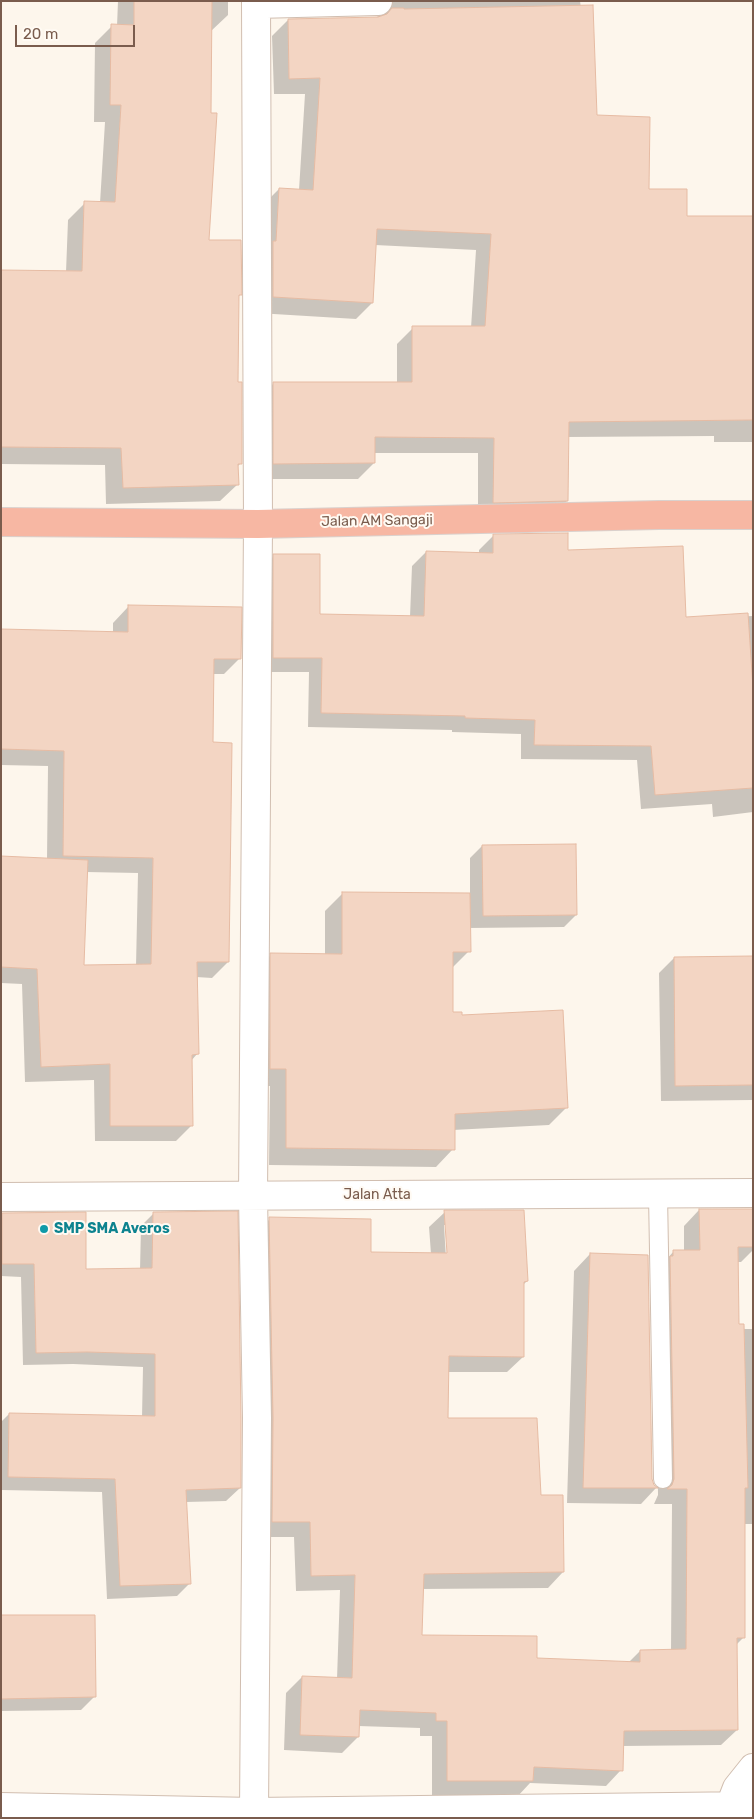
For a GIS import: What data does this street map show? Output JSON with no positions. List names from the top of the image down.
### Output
{
  "streets": {
    "highway": ["Jalan AM Sangaji"],
    "street": ["Jalan Atta"]
  },
  "places": ["SMP SMA Averos"],
  "scale_bar": "20 m"
}
